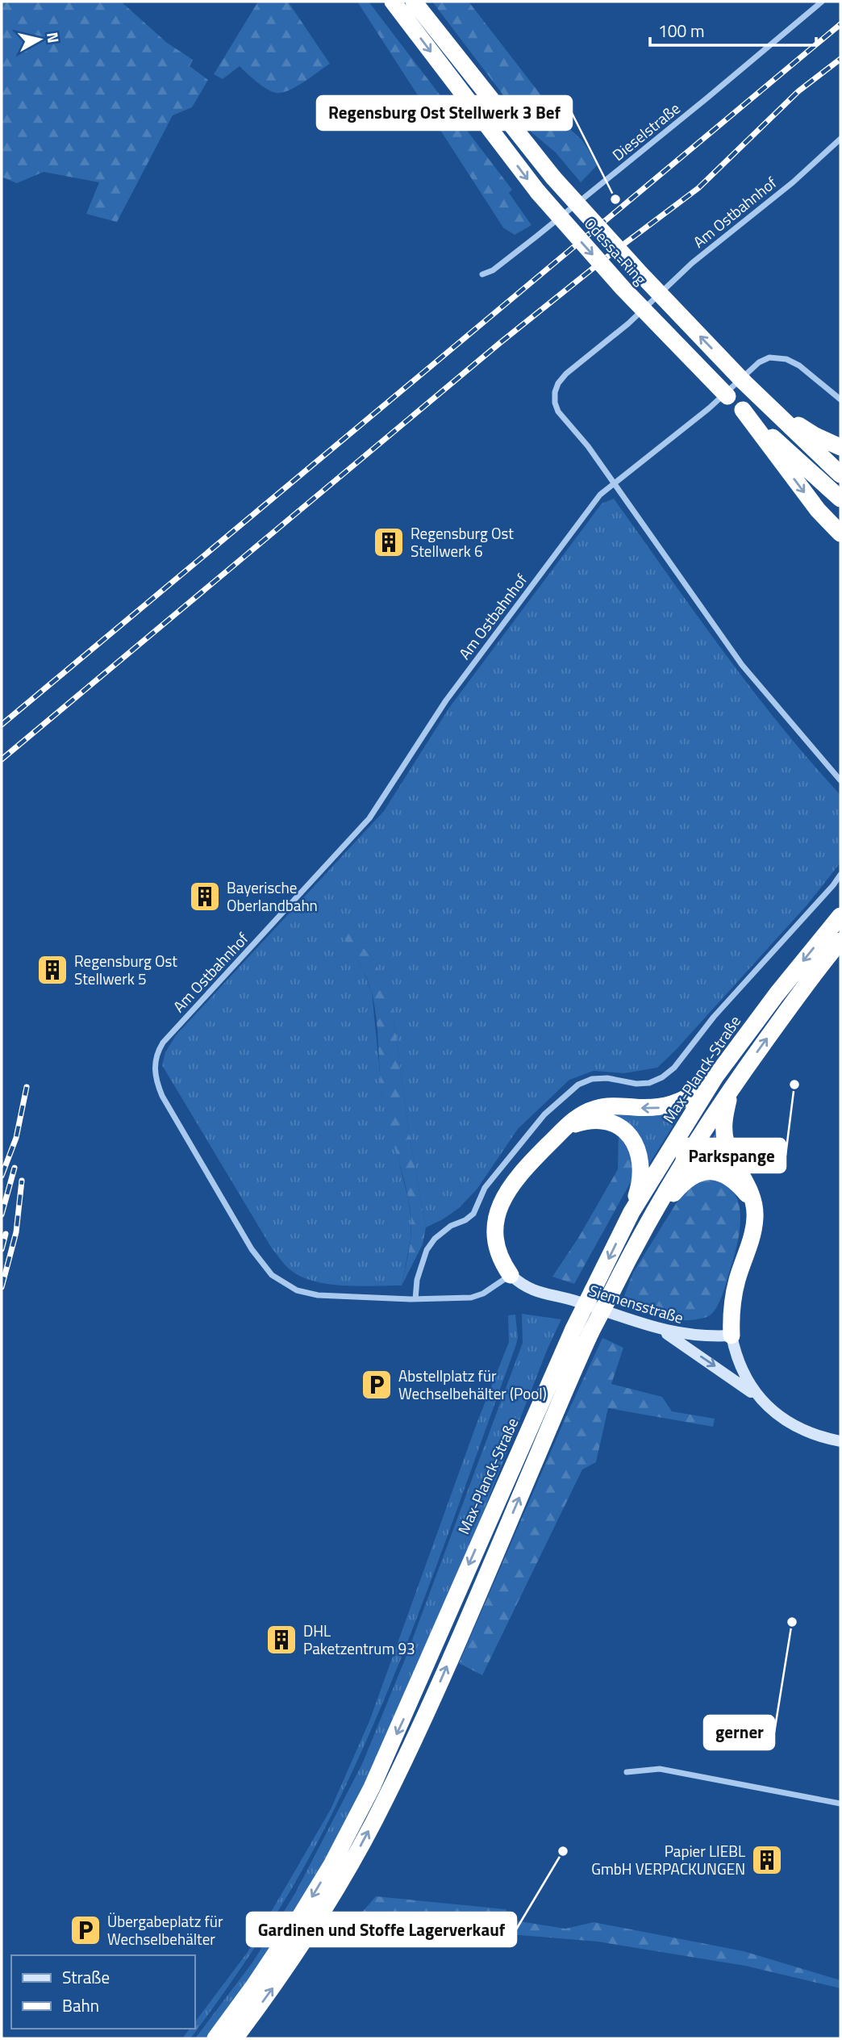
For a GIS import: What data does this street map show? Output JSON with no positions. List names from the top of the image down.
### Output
{
  "streets": {
    "highway": ["Odessa-Ring", "Max-Planck-Straße"],
    "street": ["Dieselstraße", "Am Ostbahnhof", "Siemensstraße"]
  },
  "crossings": [
    ["Am Ostbahnhof", "Siemensstraße"]
  ],
  "places": {
    "other": [
      "Regensburg Ost Stellwerk 3 Bef",
      "Parkspange",
      "gerner",
      "Gardinen und Stoffe Lagerverkauf"
    ],
    "building": [
      "Regensburg Ost Stellwerk 6",
      "Bayerische Oberlandbahn",
      "Regensburg Ost Stellwerk 5",
      "DHL Paketzentrum 93",
      "Papier LIEBL GmbH VERPACKUNGEN"
    ],
    "parking": ["Abstellplatz für Wechselbehälter (Pool)", "Übergabeplatz für Wechselbehälter"]
  },
  "legend": ["Straße", "Bahn"],
  "scale_bar": "100 m",
  "north": "right"
}
